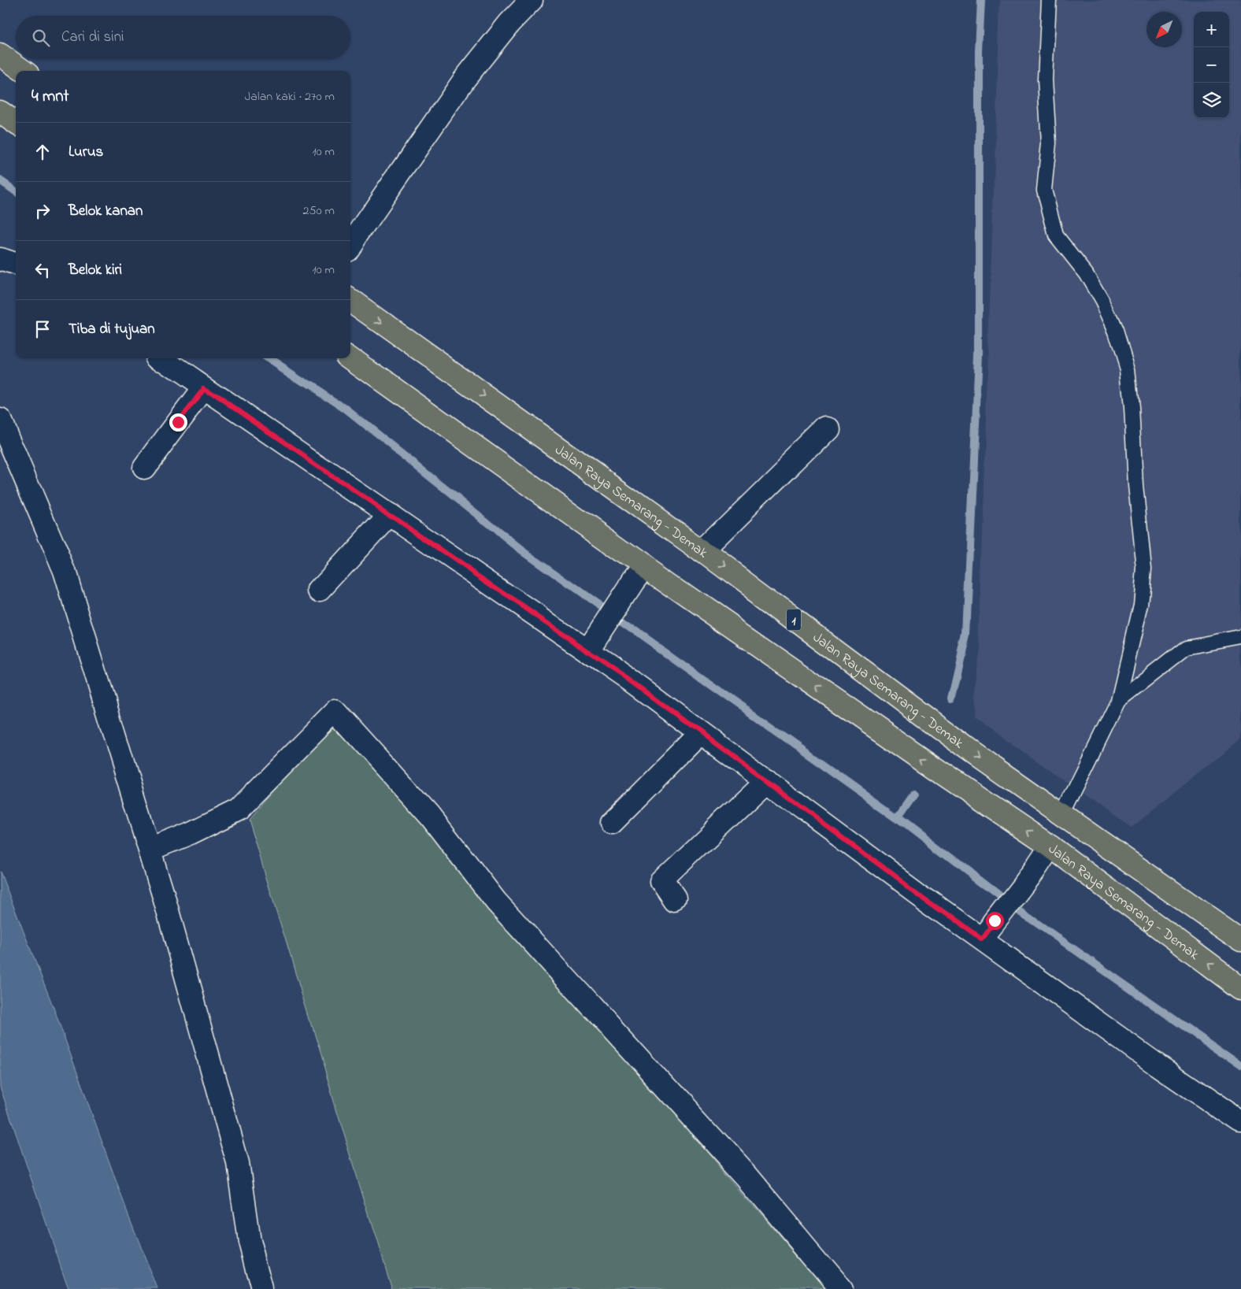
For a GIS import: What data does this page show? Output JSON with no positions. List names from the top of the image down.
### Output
{
  "streets": {
    "highway": ["Jalan Raya Semarang - Demak", "1"]
  },
  "north": "bottom left",
  "page": {
    "map_buttons": ["+", "−"],
    "search": "Cari di sini",
    "heading": ["4 mnt", "Jalan kaki · 270 m"],
    "list": [
      ["Lurus", "10 m"],
      ["Belok kanan", "250 m"],
      ["Belok kiri", "10 m"],
      "Tiba di tujuan"
    ]
  }
}
